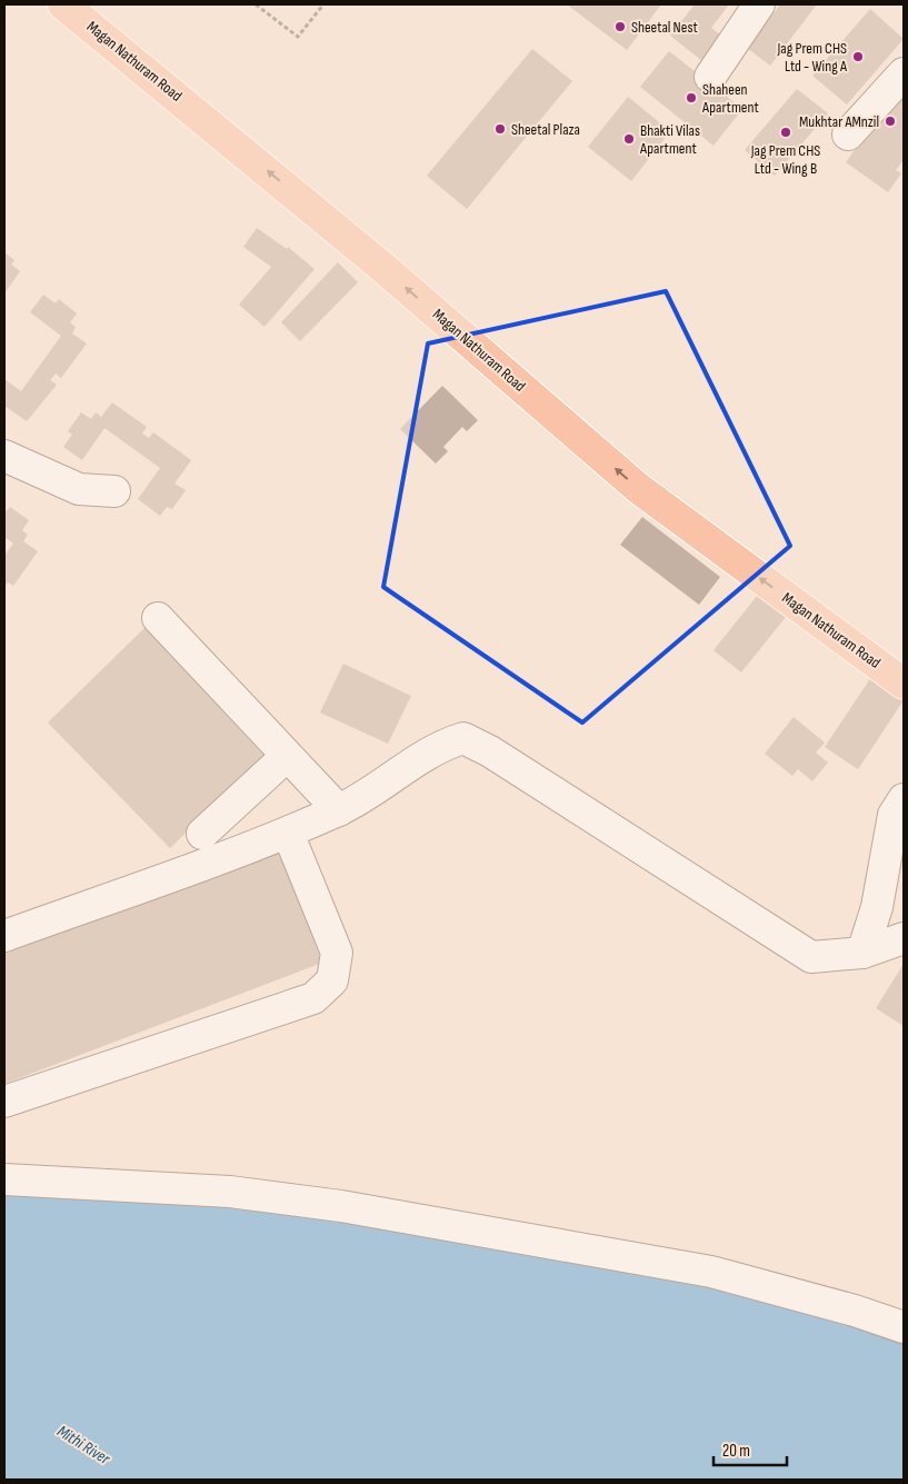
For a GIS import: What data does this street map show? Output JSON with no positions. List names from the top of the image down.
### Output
{
  "streets": {
    "main road": ["Magan Nathuram Road"]
  },
  "one_way": ["Magan Nathuram Road"],
  "water": ["Mithi River"],
  "places": [
    "Sheetal Nest",
    "Jag Prem CHS Ltd - Wing A",
    "Shaheen Apartment",
    "Mukhtar AMnzil",
    "Sheetal Plaza",
    "Jag Prem CHS Ltd - Wing B",
    "Bhakti Vilas Apartment"
  ],
  "scale_bar": "20 m"
}
